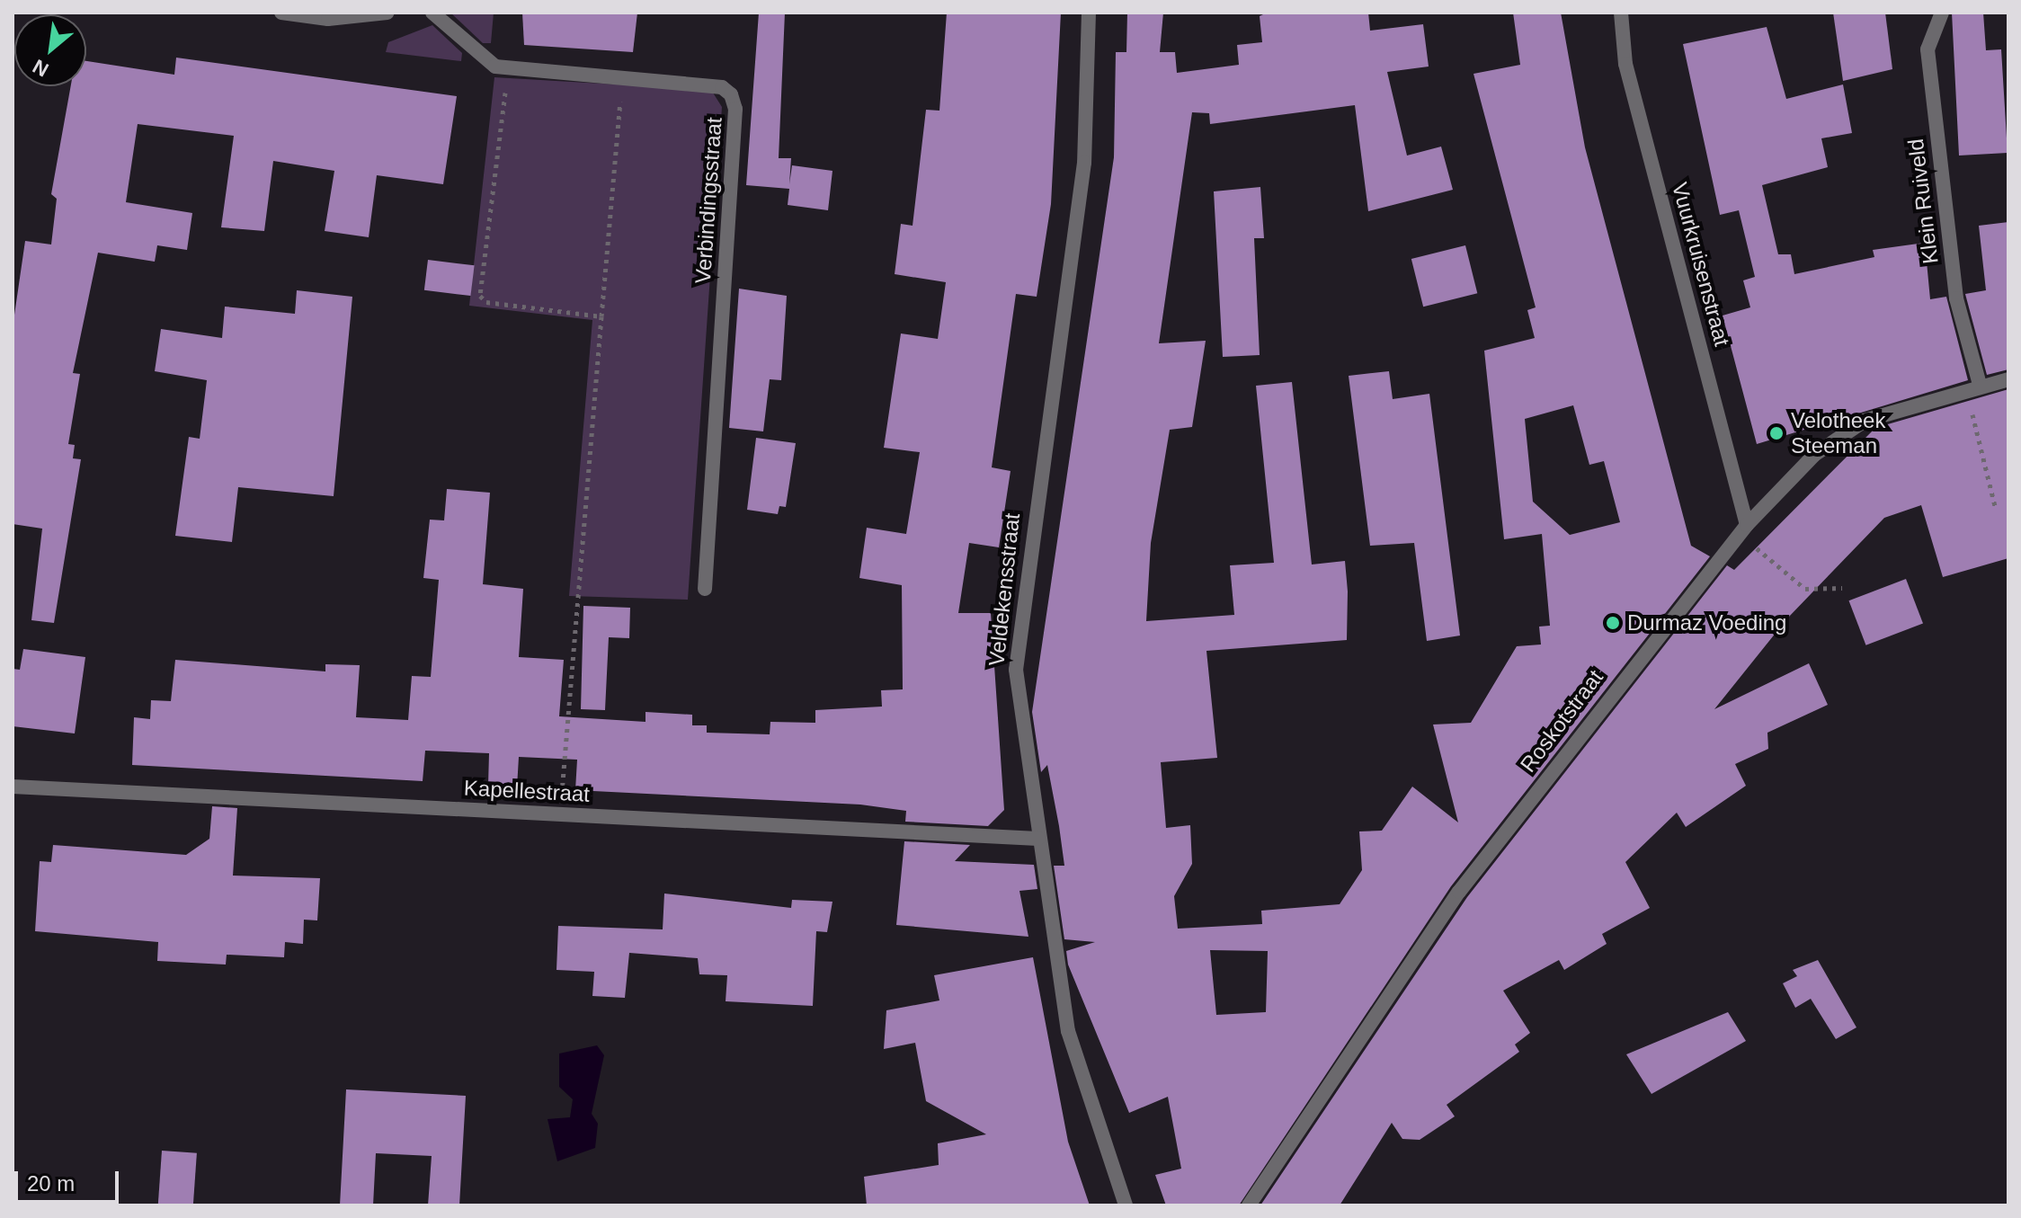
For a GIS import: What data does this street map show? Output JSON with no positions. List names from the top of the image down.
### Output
{
  "streets": {
    "street": [
      "Verbindingsstraat",
      "Klein Ruiveld",
      "Vuurkruisenstraat",
      "Veldekensstraat",
      "Roskotstraat",
      "Kapellestraat"
    ]
  },
  "crossings": [
    ["Klein Ruiveld", "Roskotstraat"],
    ["Vuurkruisenstraat", "Roskotstraat"],
    ["Veldekensstraat", "Kapellestraat"]
  ],
  "places": ["Velotheek Steeman", "Durmaz Voeding"],
  "scale_bar": "20 m",
  "north": "bottom left"
}
